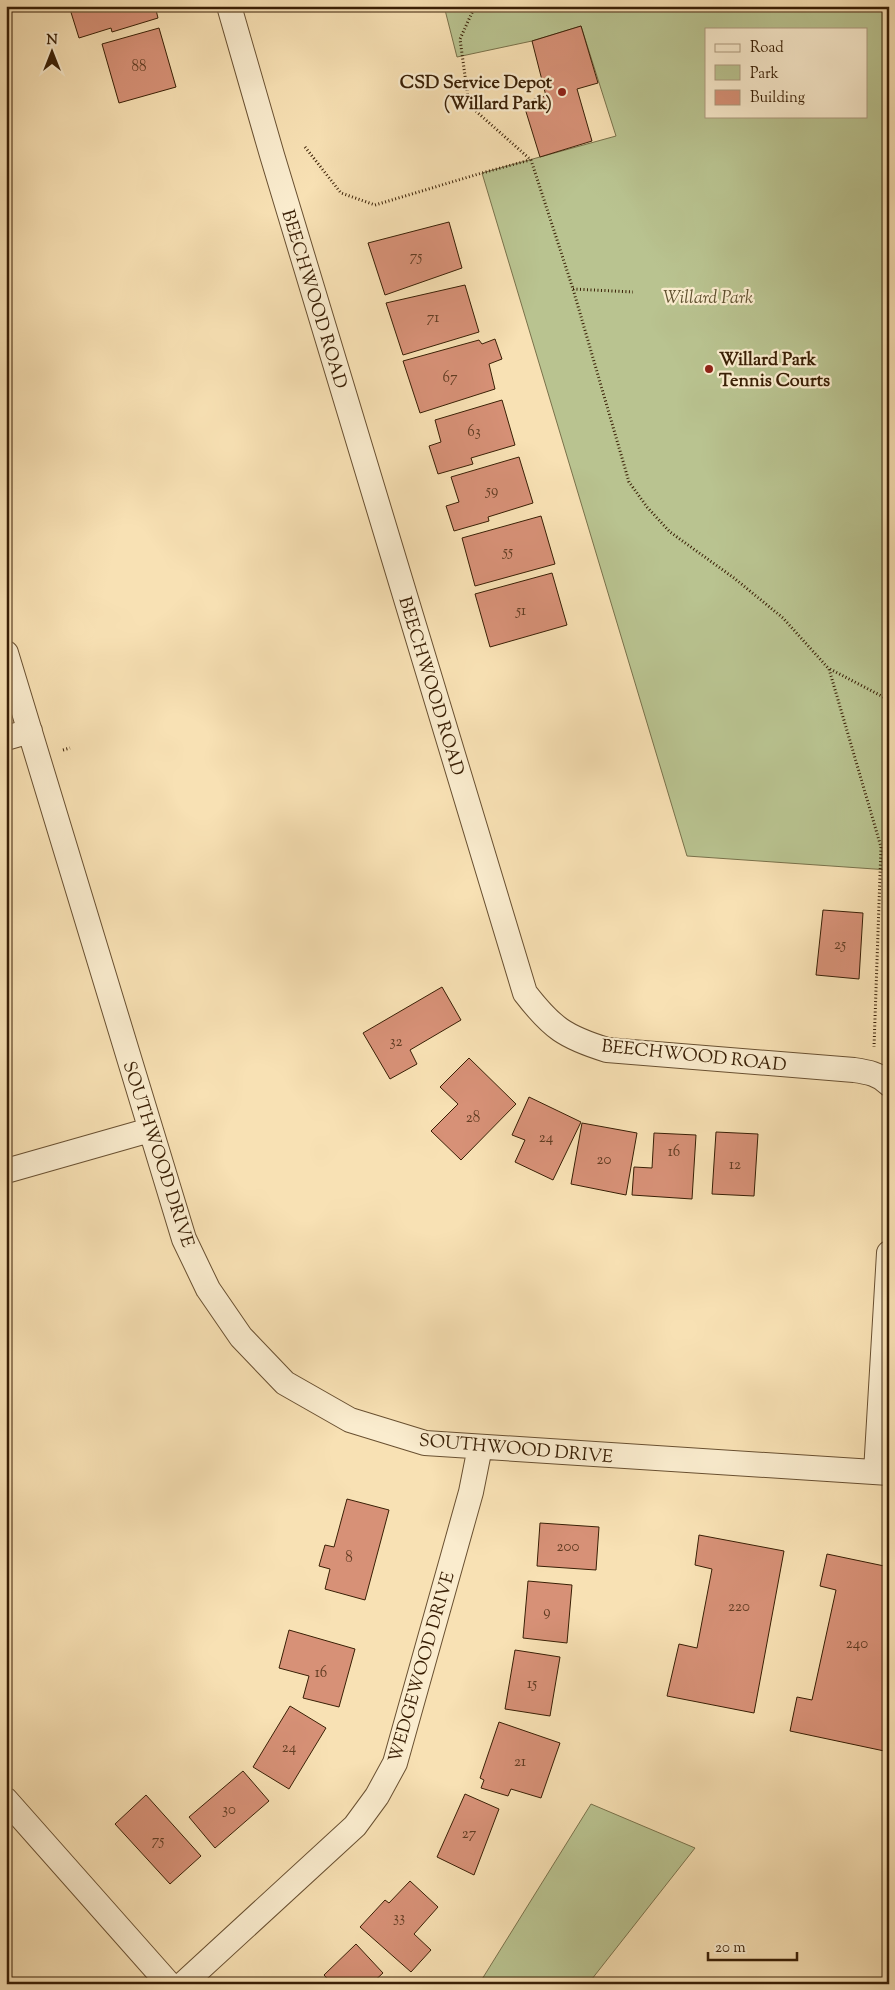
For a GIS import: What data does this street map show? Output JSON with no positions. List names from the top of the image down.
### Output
{
  "streets": {
    "street": ["BEECHWOOD ROAD", "SOUTHWOOD DRIVE", "WEDGEWOOD DRIVE"]
  },
  "crossings": [
    ["SOUTHWOOD DRIVE", "WEDGEWOOD DRIVE"]
  ],
  "parks": ["Willard Park"],
  "places": ["CSD Service Depot (Willard Park)", "Willard Park Tennis Courts"],
  "house_numbers": [
    "88",
    "75",
    "71",
    "67",
    "63",
    "59",
    "55",
    "51",
    "25",
    "32",
    "28",
    "24",
    "16",
    "20",
    "12",
    "200",
    "8",
    "220",
    "9",
    "240",
    "16",
    "15",
    "24",
    "21",
    "30",
    "27",
    "75",
    "33"
  ],
  "legend": ["Road", "Park", "Building"],
  "scale_bar": "20 m",
  "north": "top"
}
